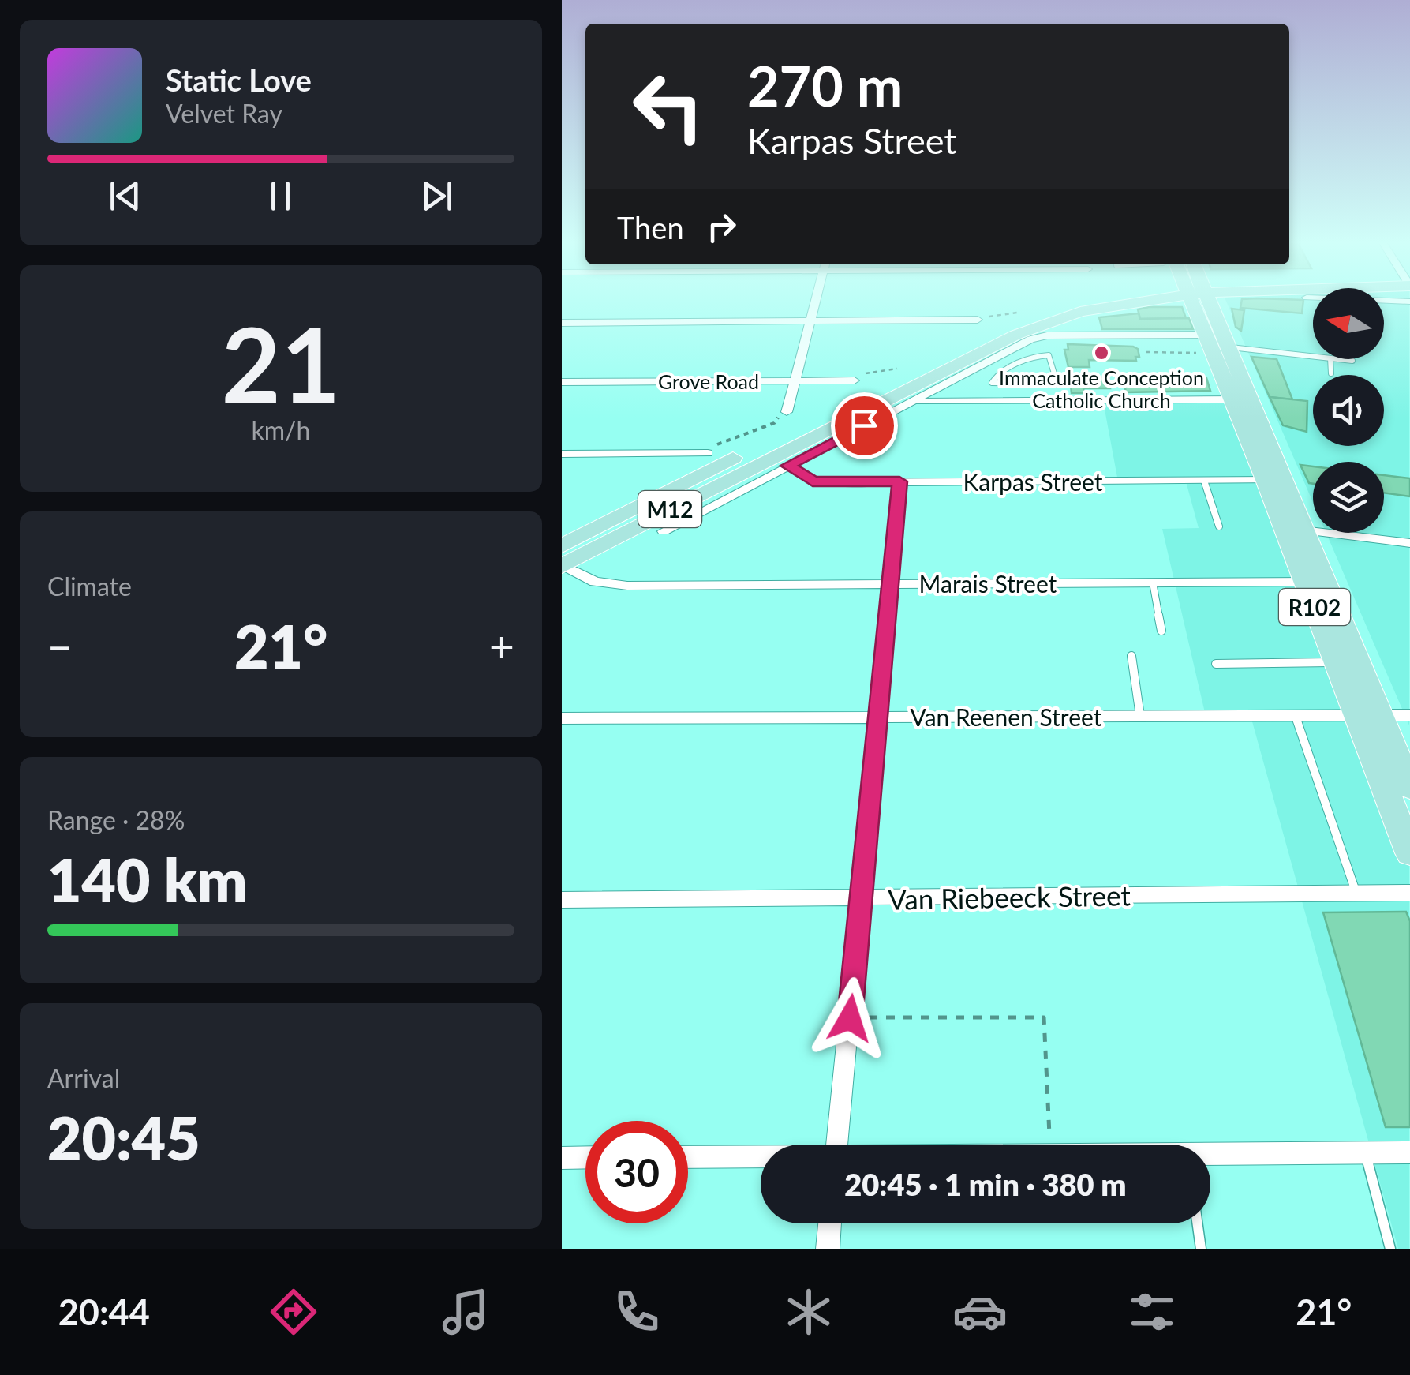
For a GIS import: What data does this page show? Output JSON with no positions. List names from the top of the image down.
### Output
{
  "streets": {
    "main road": ["M12", "R102"],
    "street": [
      "Grove Road",
      "Karpas Street",
      "Marais Street",
      "Van Reenen Street",
      "Van Riebeeck Street"
    ]
  },
  "crossings": [
    ["Karpas Street", "R102"],
    ["M12", "Marais Street"],
    ["Marais Street", "R102"],
    ["R102", "Van Reenen Street"]
  ],
  "places": ["Immaculate Conception Catholic Church"],
  "north": "left",
  "page": {
    "turn": ["270 m", "Karpas Street"],
    "song": ["Static Love", "Velvet Ray"],
    "then": "Then",
    "tile": [
      ["21", "km/h"],
      "Climate",
      ["Range · 28%", "140 km"],
      ["Arrival", "20:45"]
    ],
    "heat": ["−", "21°", "+"],
    "limit": "30",
    "trip": "20:45 · 1 min · 380 m",
    "tabs": ["20:44", "21°"]
  }
}
